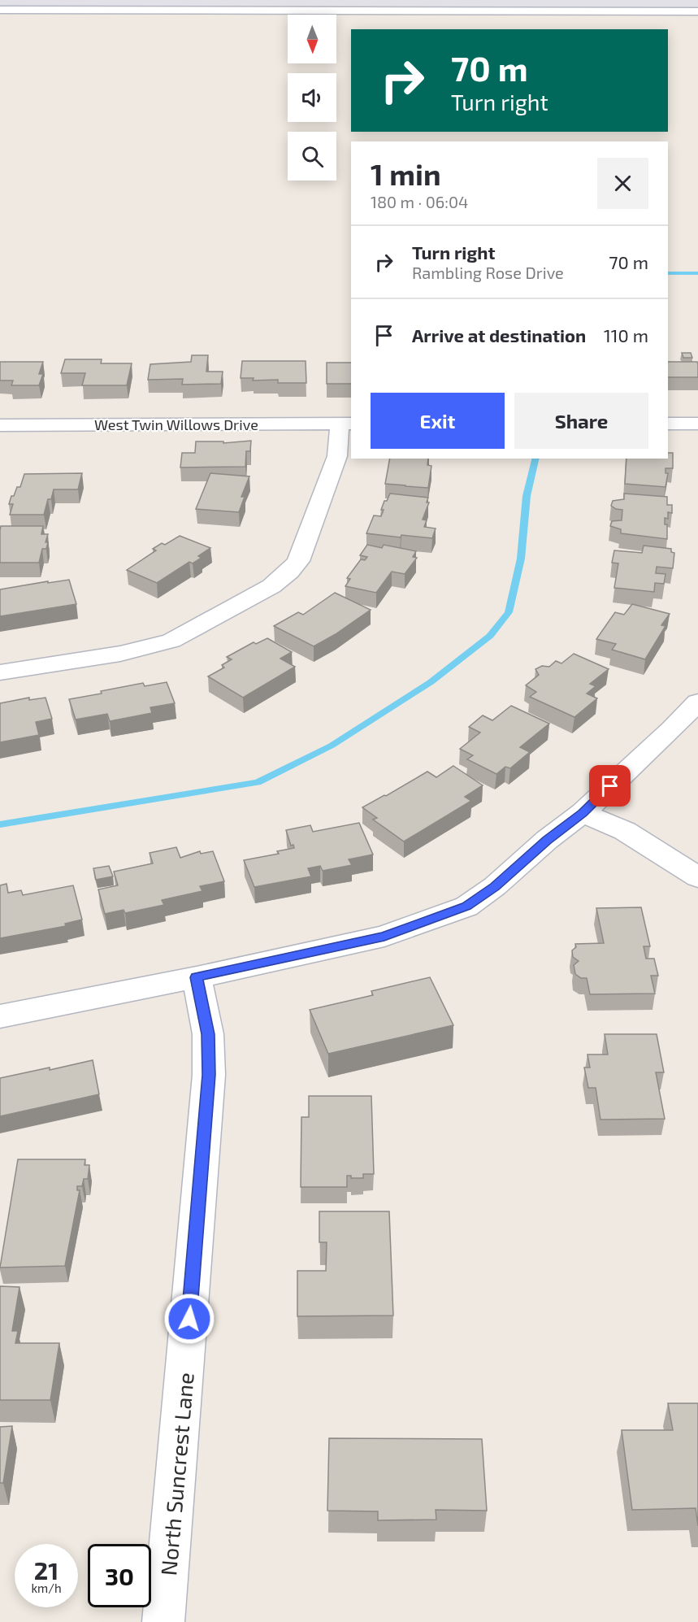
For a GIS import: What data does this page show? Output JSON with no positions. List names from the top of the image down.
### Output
{
  "streets": {
    "street": ["West Twin Willows Drive", "North Suncrest Lane"]
  },
  "north": "bottom",
  "page": {
    "turn": ["70 m", "Turn right"],
    "heading": ["1 min", "180 m · 06:04"],
    "list": [
      {
        "name": "Turn right",
        "note": "Rambling Rose Drive",
        "value": "70 m"
      },
      {
        "name": "Arrive at destination",
        "value": "110 m"
      }
    ],
    "buttons": ["Exit", "Share"],
    "speed": "21 km/h",
    "limit": "30"
  }
}
